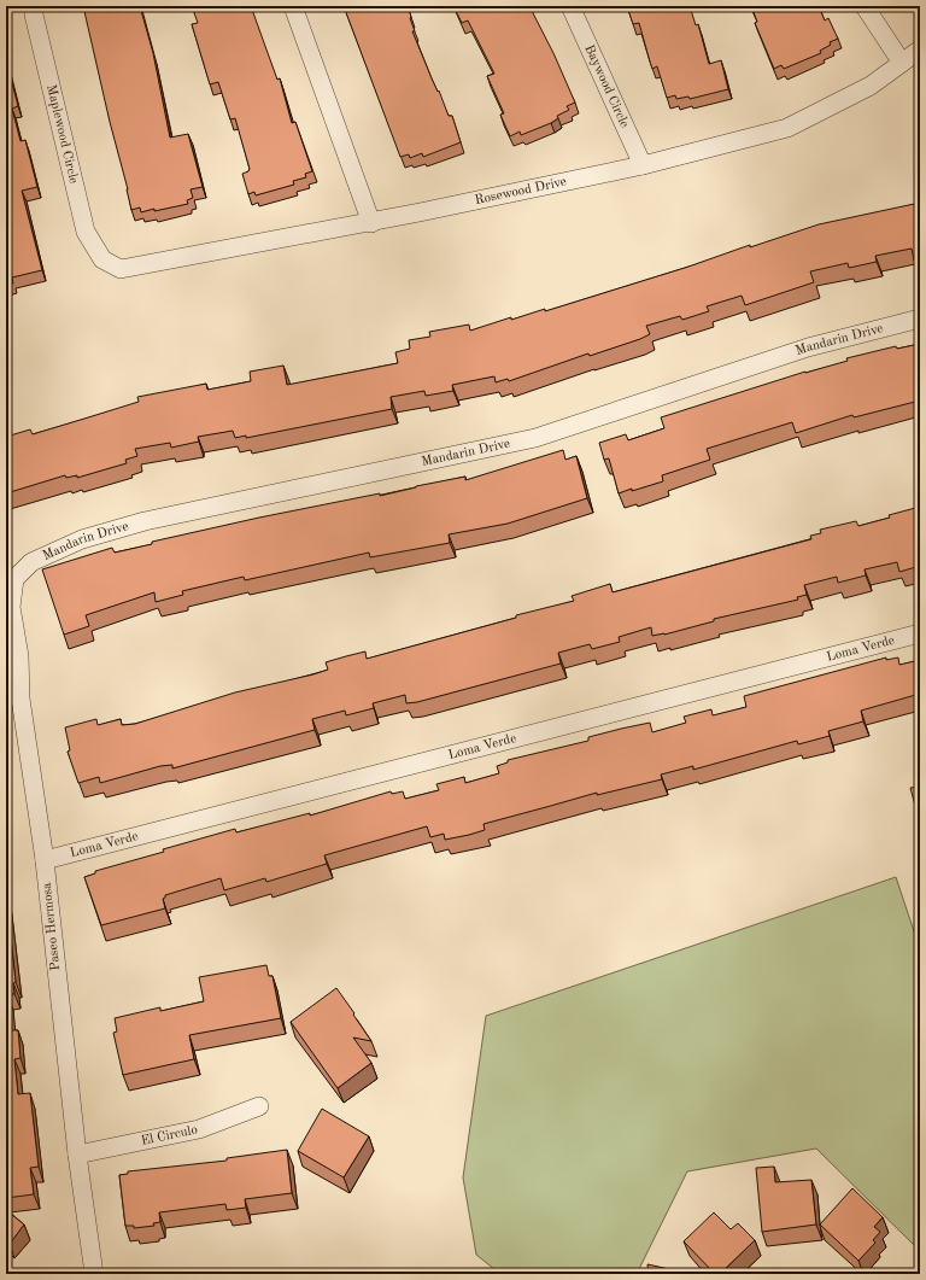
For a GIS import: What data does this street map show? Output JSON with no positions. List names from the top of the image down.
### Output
{
  "streets": {
    "street": [
      "Baywood Circle",
      "Maplewood Circle",
      "Rosewood Drive",
      "Mandarin Drive",
      "Loma Verde",
      "Paseo Hermosa",
      "El Circulo"
    ]
  },
  "crossings": [
    ["Baywood Circle", "Rosewood Drive"],
    ["Maplewood Circle", "Rosewood Drive"],
    ["Mandarin Drive", "Paseo Hermosa"],
    ["Loma Verde", "Paseo Hermosa"],
    ["Paseo Hermosa", "El Circulo"]
  ]
}
